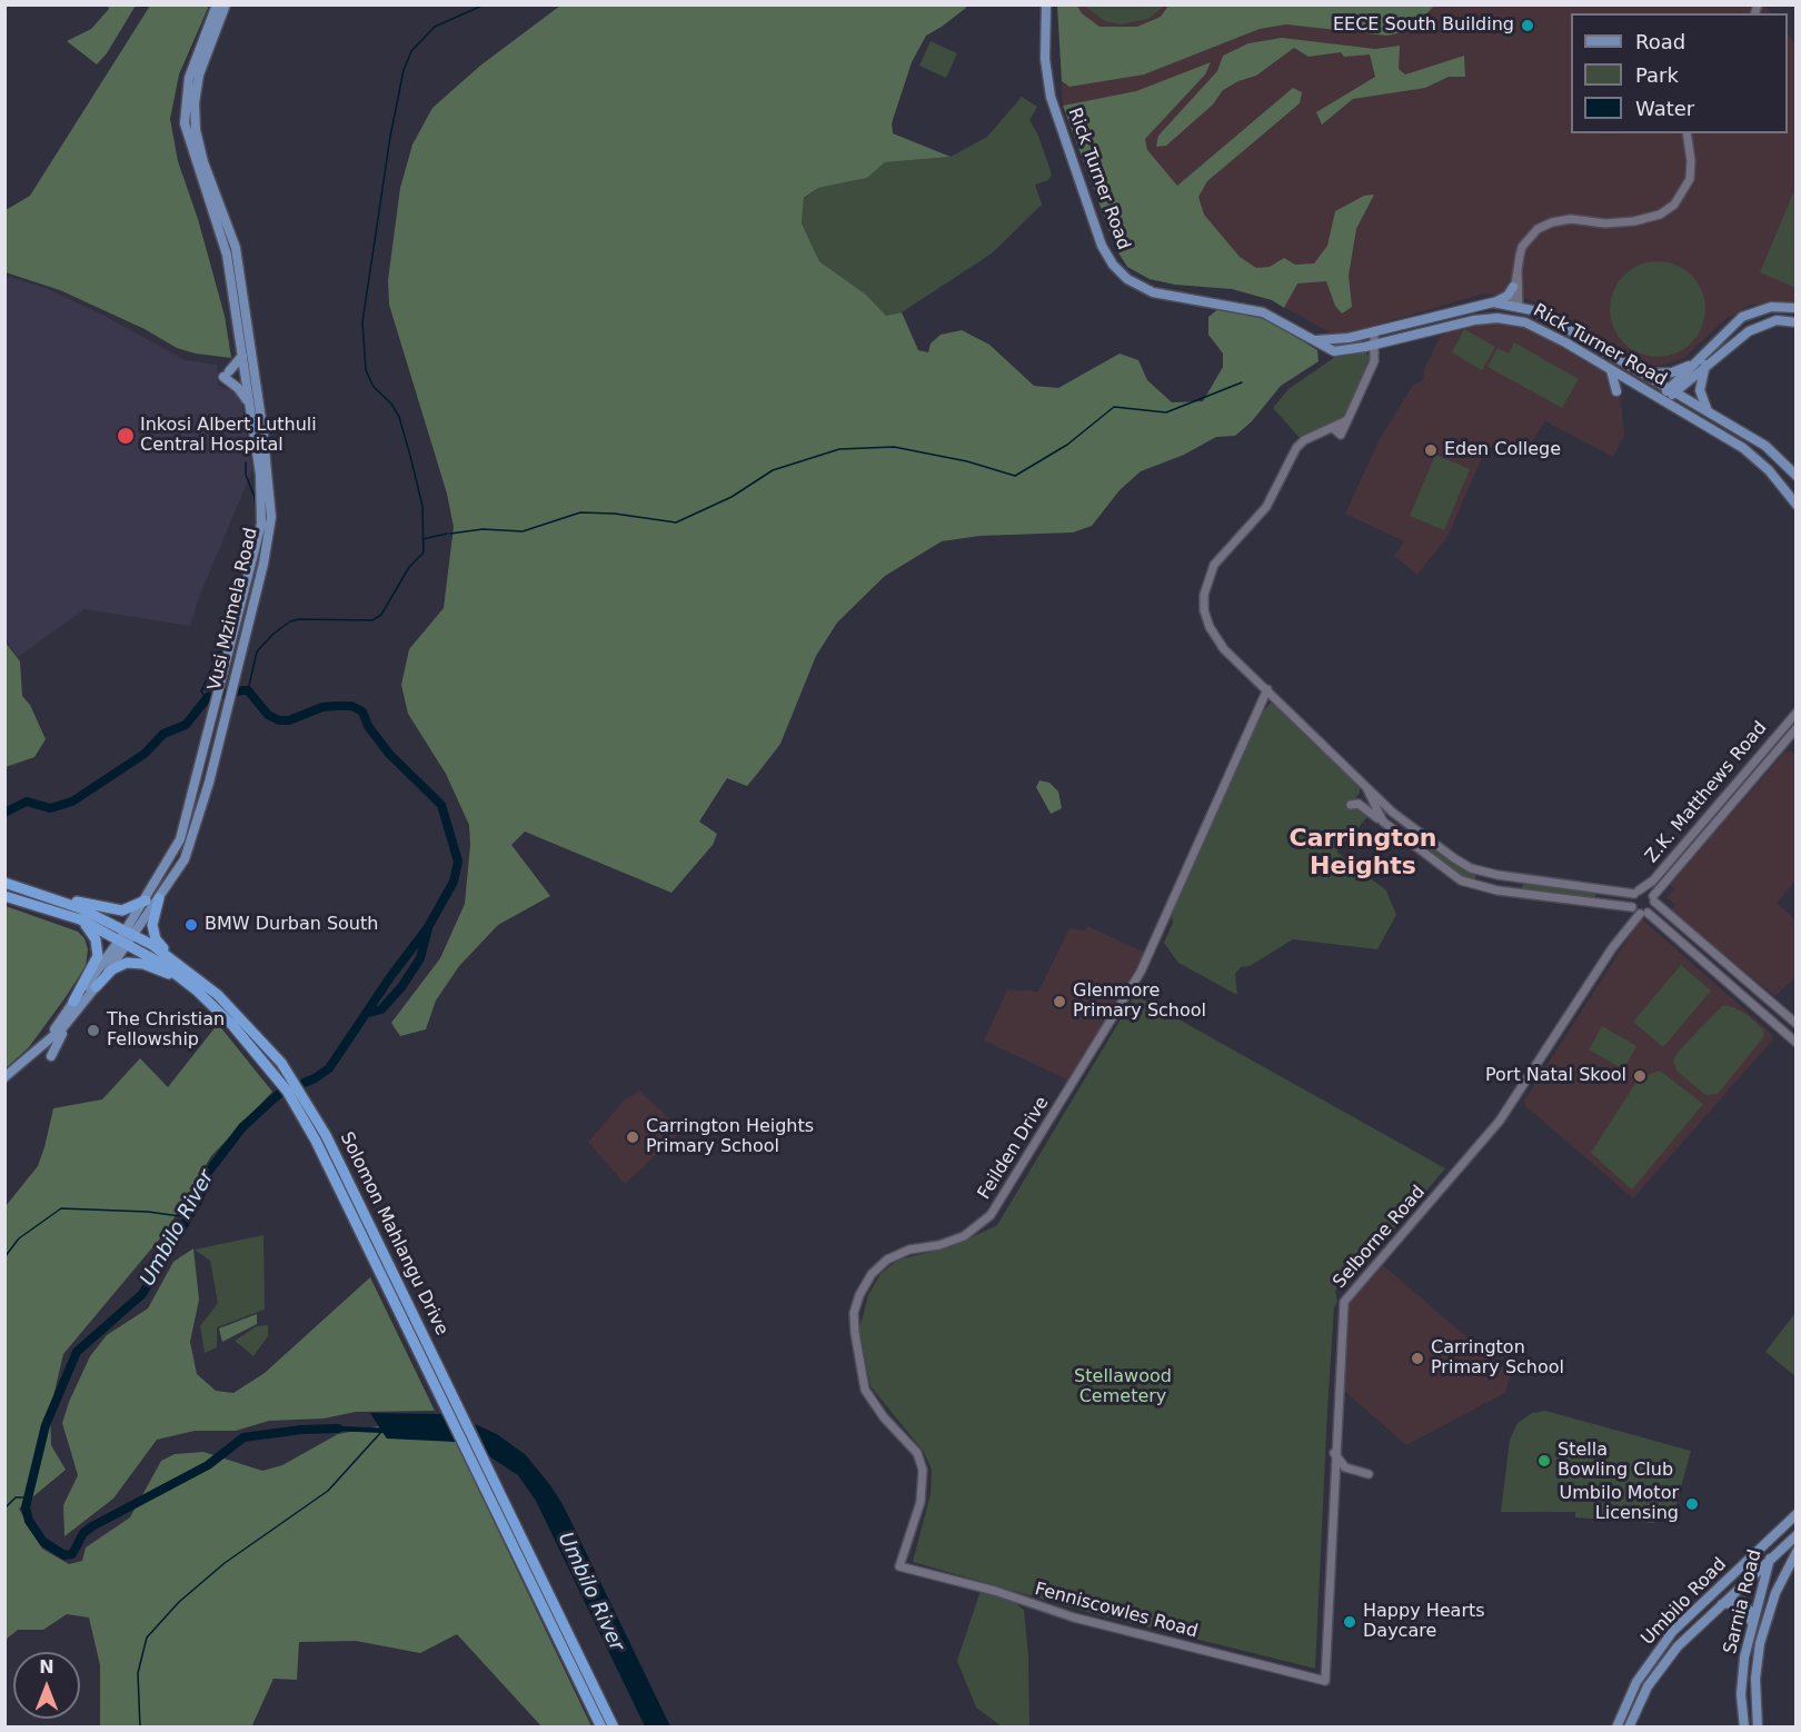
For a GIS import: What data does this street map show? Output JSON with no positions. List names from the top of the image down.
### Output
{
  "streets": {
    "highway": ["Solomon Mahlangu Drive"],
    "main road": [
      "Rick Turner Road",
      "Vusi Mzimela Road",
      "Umbilo Road",
      "Sarnia Road"
    ],
    "street": [
      "Z.K. Matthews Road",
      "Feilden Drive",
      "Selborne Road",
      "Fenniscowles Road"
    ]
  },
  "crossings": [
    ["Vusi Mzimela Road", "Solomon Mahlangu Drive"],
    ["Z.K. Matthews Road", "Selborne Road"],
    ["Feilden Drive", "Fenniscowles Road"],
    ["Selborne Road", "Fenniscowles Road"],
    ["Umbilo Road", "Sarnia Road"]
  ],
  "districts": ["Carrington Heights"],
  "water": ["Umbilo River"],
  "parks": ["Stellawood Cemetery"],
  "places": [
    "EECE South Building",
    "Inkosi Albert Luthuli Central Hospital",
    "Eden College",
    "BMW Durban South",
    "Glenmore Primary School",
    "The Christian Fellowship",
    "Port Natal Skool",
    "Carrington Heights Primary School",
    "Carrington Primary School",
    "Stella Bowling Club",
    "Umbilo Motor Licensing",
    "Happy Hearts Daycare"
  ],
  "legend": ["Road", "Park", "Water"],
  "north": "top"
}
